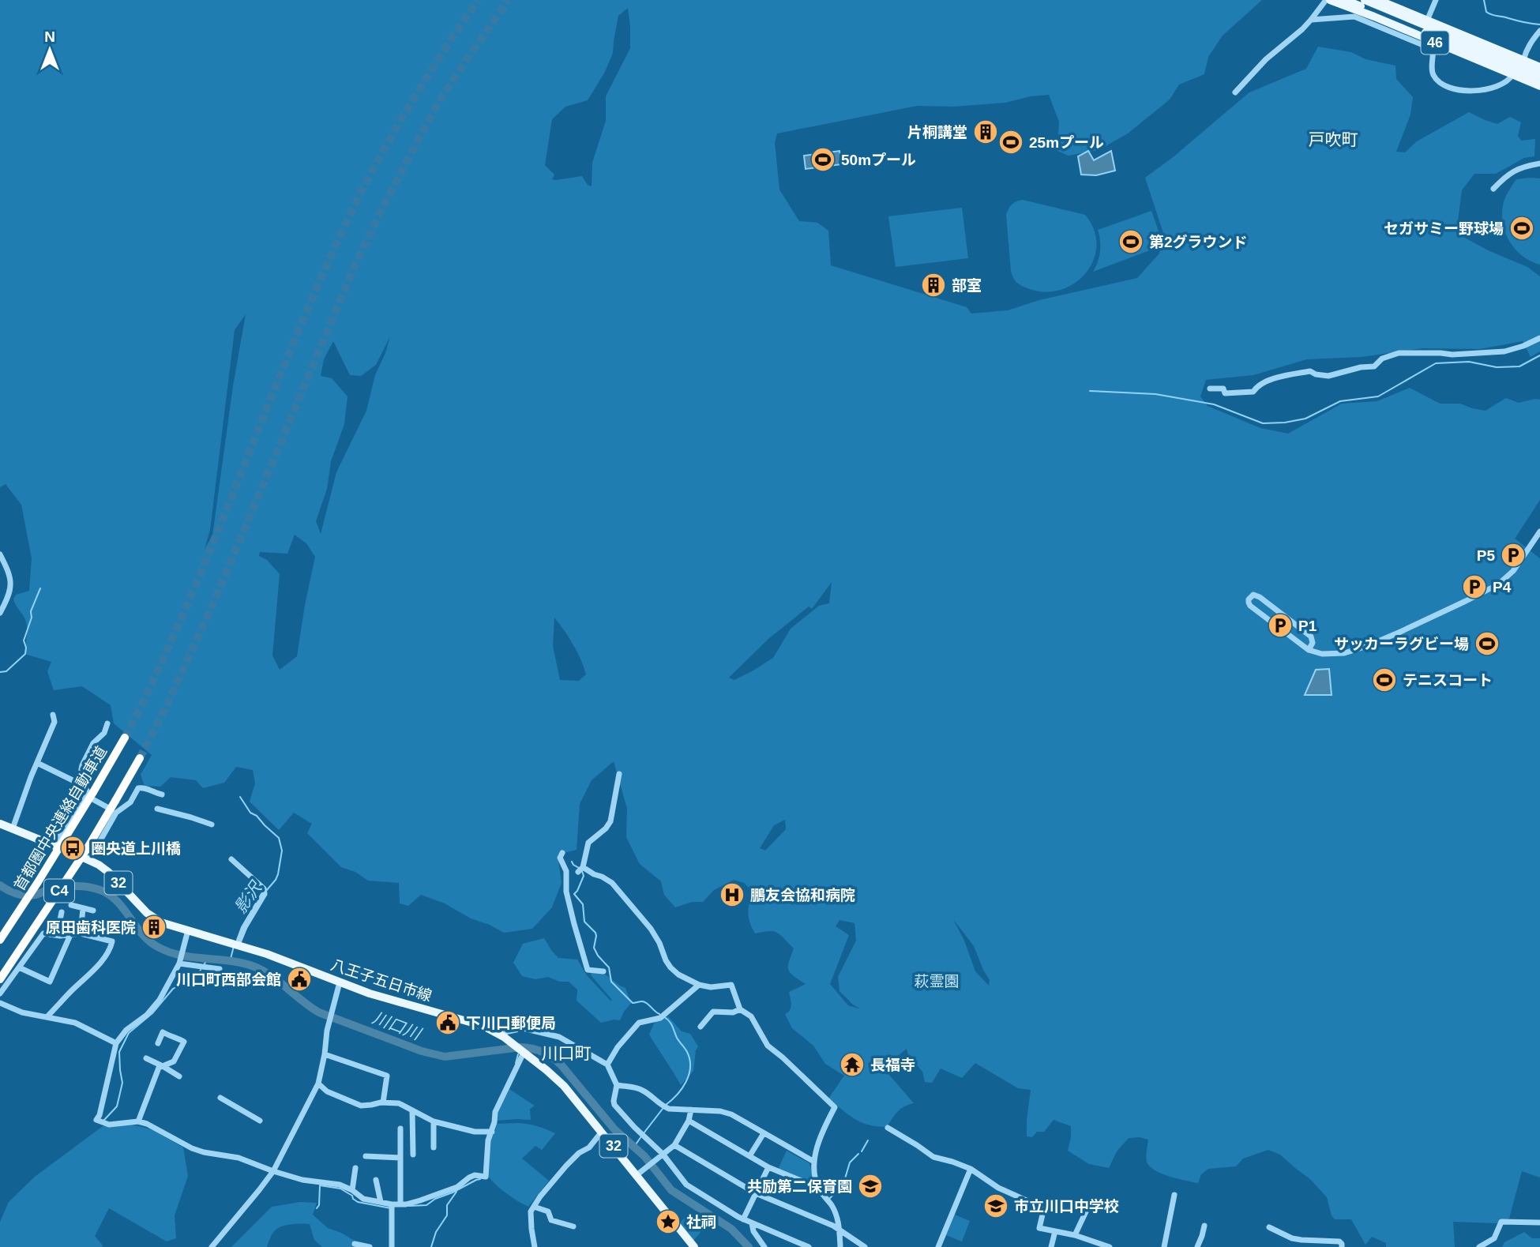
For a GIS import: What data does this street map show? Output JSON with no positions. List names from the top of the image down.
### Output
{
  "streets": {
    "highway": ["首都圏中央連絡自動車道", "C4"],
    "main road": ["46", "32", "八王子五日市線"]
  },
  "districts": ["戸吹町", "川口町"],
  "water": ["影沢", "川口川"],
  "parks": ["萩霊園"],
  "places": {
    "building": ["片桐講堂", "部室", "原田歯科医院"],
    "sports": [
      "25mプール",
      "50mプール",
      "セガサミー野球場",
      "第2グラウンド",
      "サッカーラグビー場",
      "テニスコート"
    ],
    "parking": ["P5", "P4", "P1"],
    "bus stop": ["圏央道上川橋"],
    "hospital": ["鵬友会協和病院"],
    "public building": ["川口町西部会館", "下川口郵便局"],
    "temple": ["長福寺"],
    "school or university": ["共励第二保育園", "市立川口中学校"],
    "place": ["社祠"]
  },
  "north": "top"
}
